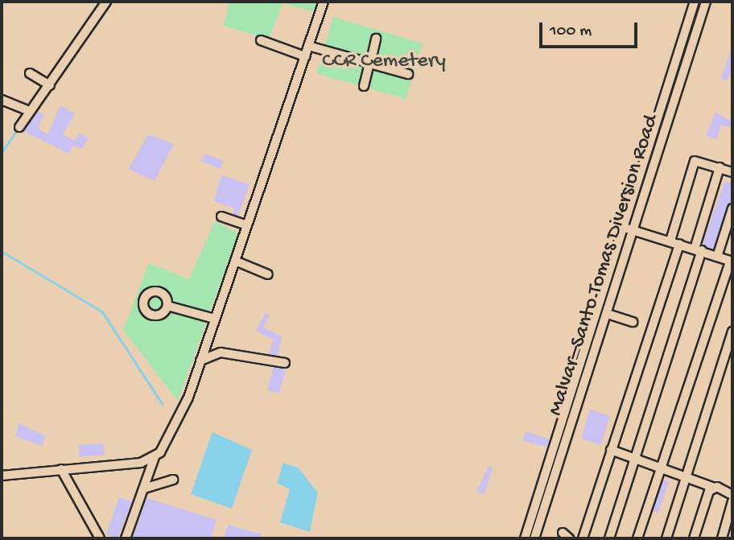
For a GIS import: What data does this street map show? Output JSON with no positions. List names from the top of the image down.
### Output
{
  "streets": {
    "street": ["Malvar–Santo Tomas Diversion Road"]
  },
  "parks": ["CCR Cemetery"],
  "scale_bar": "100 m"
}
